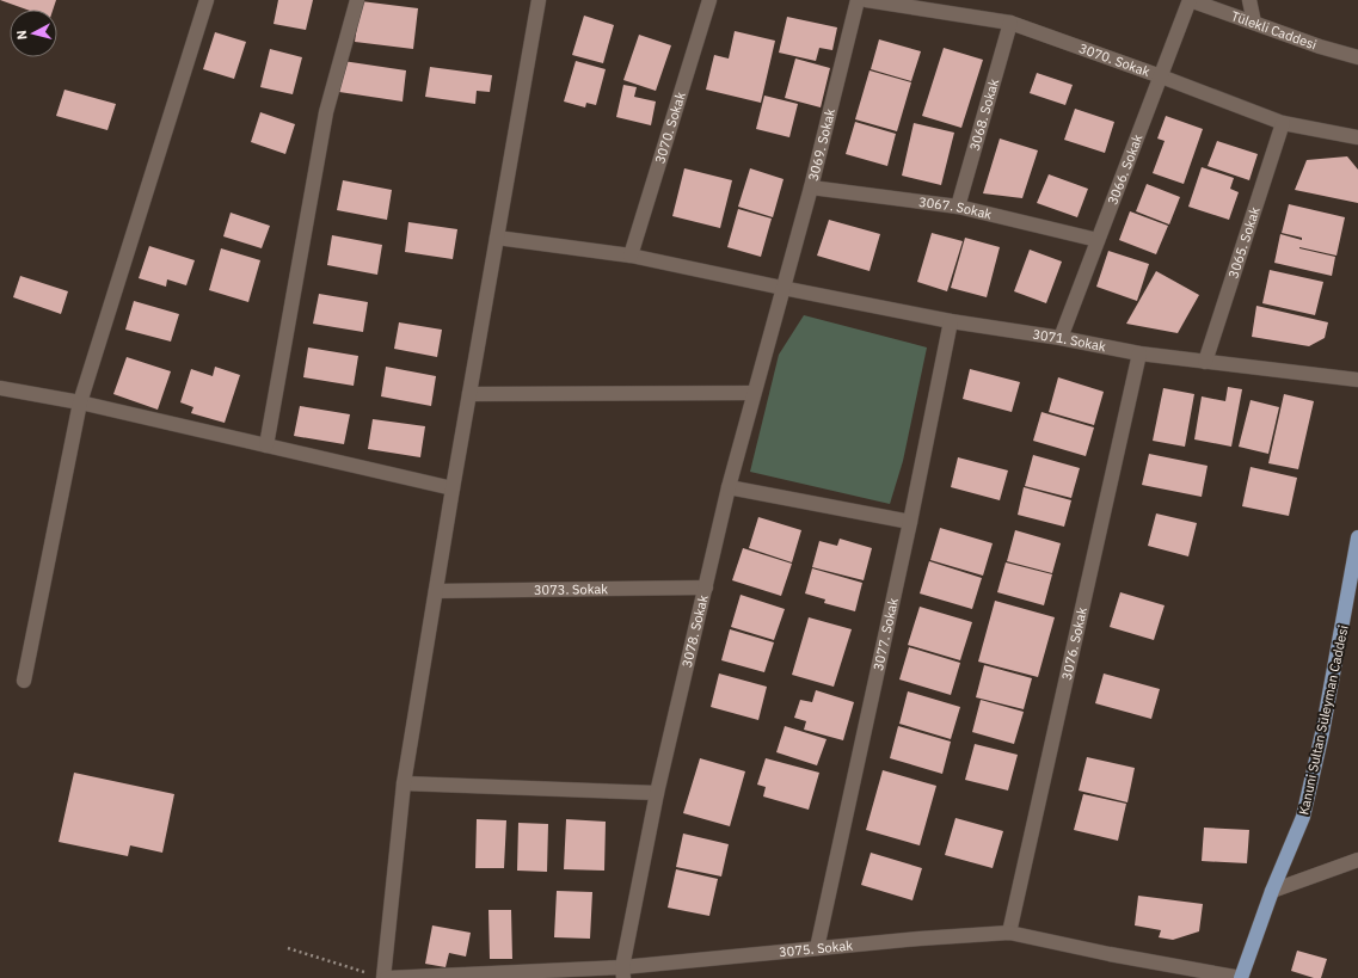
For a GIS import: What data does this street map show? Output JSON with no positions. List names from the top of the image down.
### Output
{
  "streets": {
    "main road": ["Kanuni Sultan Süleyman Caddesi"],
    "street": [
      "Tülekli Caddesi",
      "3070. Sokak",
      "3068. Sokak",
      "3069. Sokak",
      "3066. Sokak",
      "3067. Sokak",
      "3065. Sokak",
      "3071. Sokak",
      "3073. Sokak",
      "3078. Sokak",
      "3077. Sokak",
      "3076. Sokak",
      "3075. Sokak"
    ]
  },
  "crossings": [
    ["Tülekli Caddesi", "3066. Sokak"],
    ["3070. Sokak", "3068. Sokak"],
    ["3070. Sokak", "3066. Sokak"],
    ["3070. Sokak", "3065. Sokak"],
    ["3070. Sokak", "3071. Sokak"],
    ["3068. Sokak", "3067. Sokak"],
    ["3069. Sokak", "3067. Sokak"],
    ["3069. Sokak", "3071. Sokak"],
    ["3069. Sokak", "3078. Sokak"],
    ["3066. Sokak", "3067. Sokak"],
    ["3066. Sokak", "3071. Sokak"],
    ["3065. Sokak", "3071. Sokak"],
    ["3071. Sokak", "3078. Sokak"],
    ["3071. Sokak", "3077. Sokak"],
    ["3071. Sokak", "3076. Sokak"],
    ["3073. Sokak", "3078. Sokak"],
    ["3078. Sokak", "3075. Sokak"],
    ["3077. Sokak", "3075. Sokak"],
    ["3076. Sokak", "3075. Sokak"],
    ["Kanuni Sultan Süleyman Caddesi", "3075. Sokak"]
  ],
  "north": "left"
}
